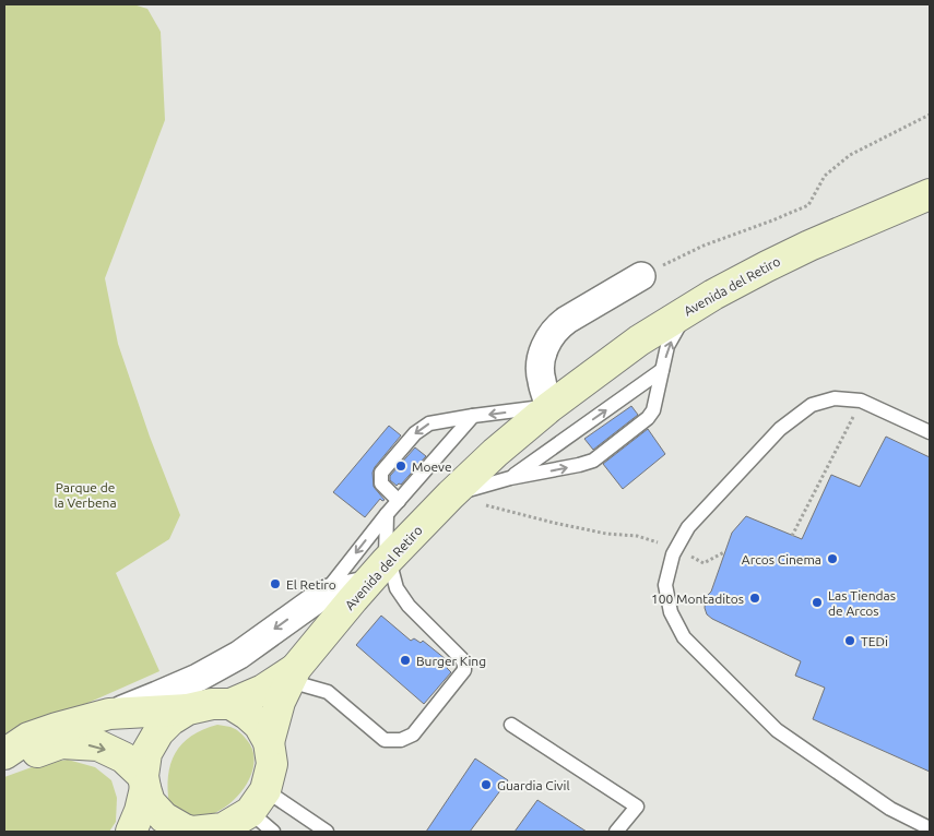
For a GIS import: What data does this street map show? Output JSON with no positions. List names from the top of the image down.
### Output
{
  "streets": {
    "street": ["Avenida del Retiro"]
  },
  "parks": ["Parque de la Verbena"],
  "places": [
    "Moeve",
    "Arcos Cinema",
    "El Retiro",
    "100 Montaditos",
    "Las Tiendas de Arcos",
    "TEDi",
    "Burger King",
    "Guardia Civil"
  ]
}
